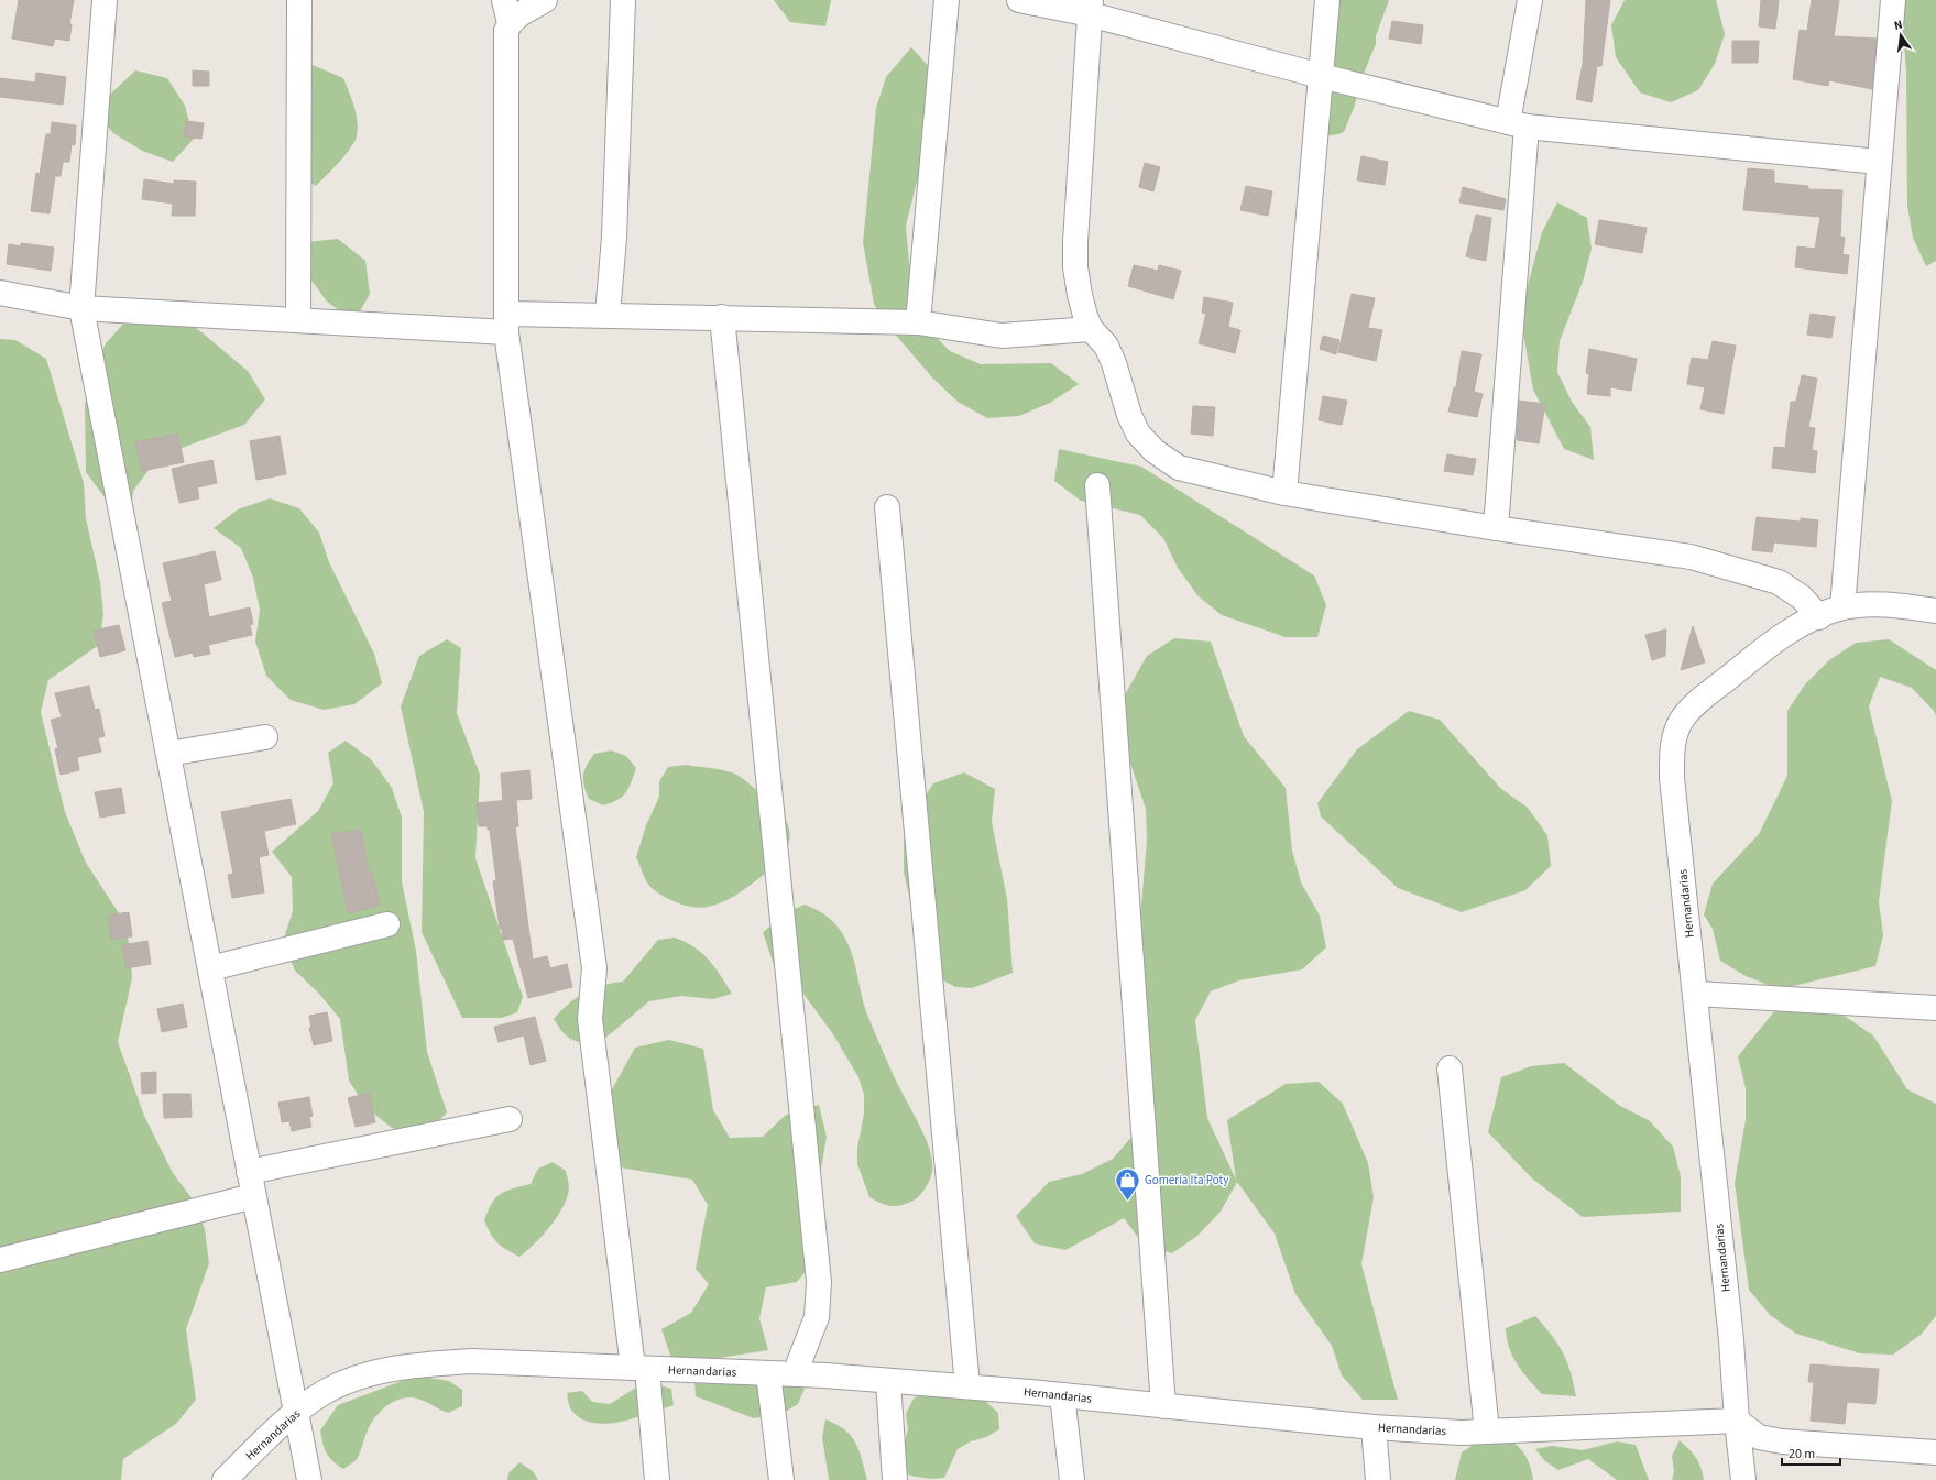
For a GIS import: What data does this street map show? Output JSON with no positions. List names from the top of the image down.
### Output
{
  "streets": {
    "street": ["Hernandarias"]
  },
  "places": {
    "shop": ["Gomeria Ita Poty"]
  },
  "scale_bar": "20 m",
  "north": "top"
}
